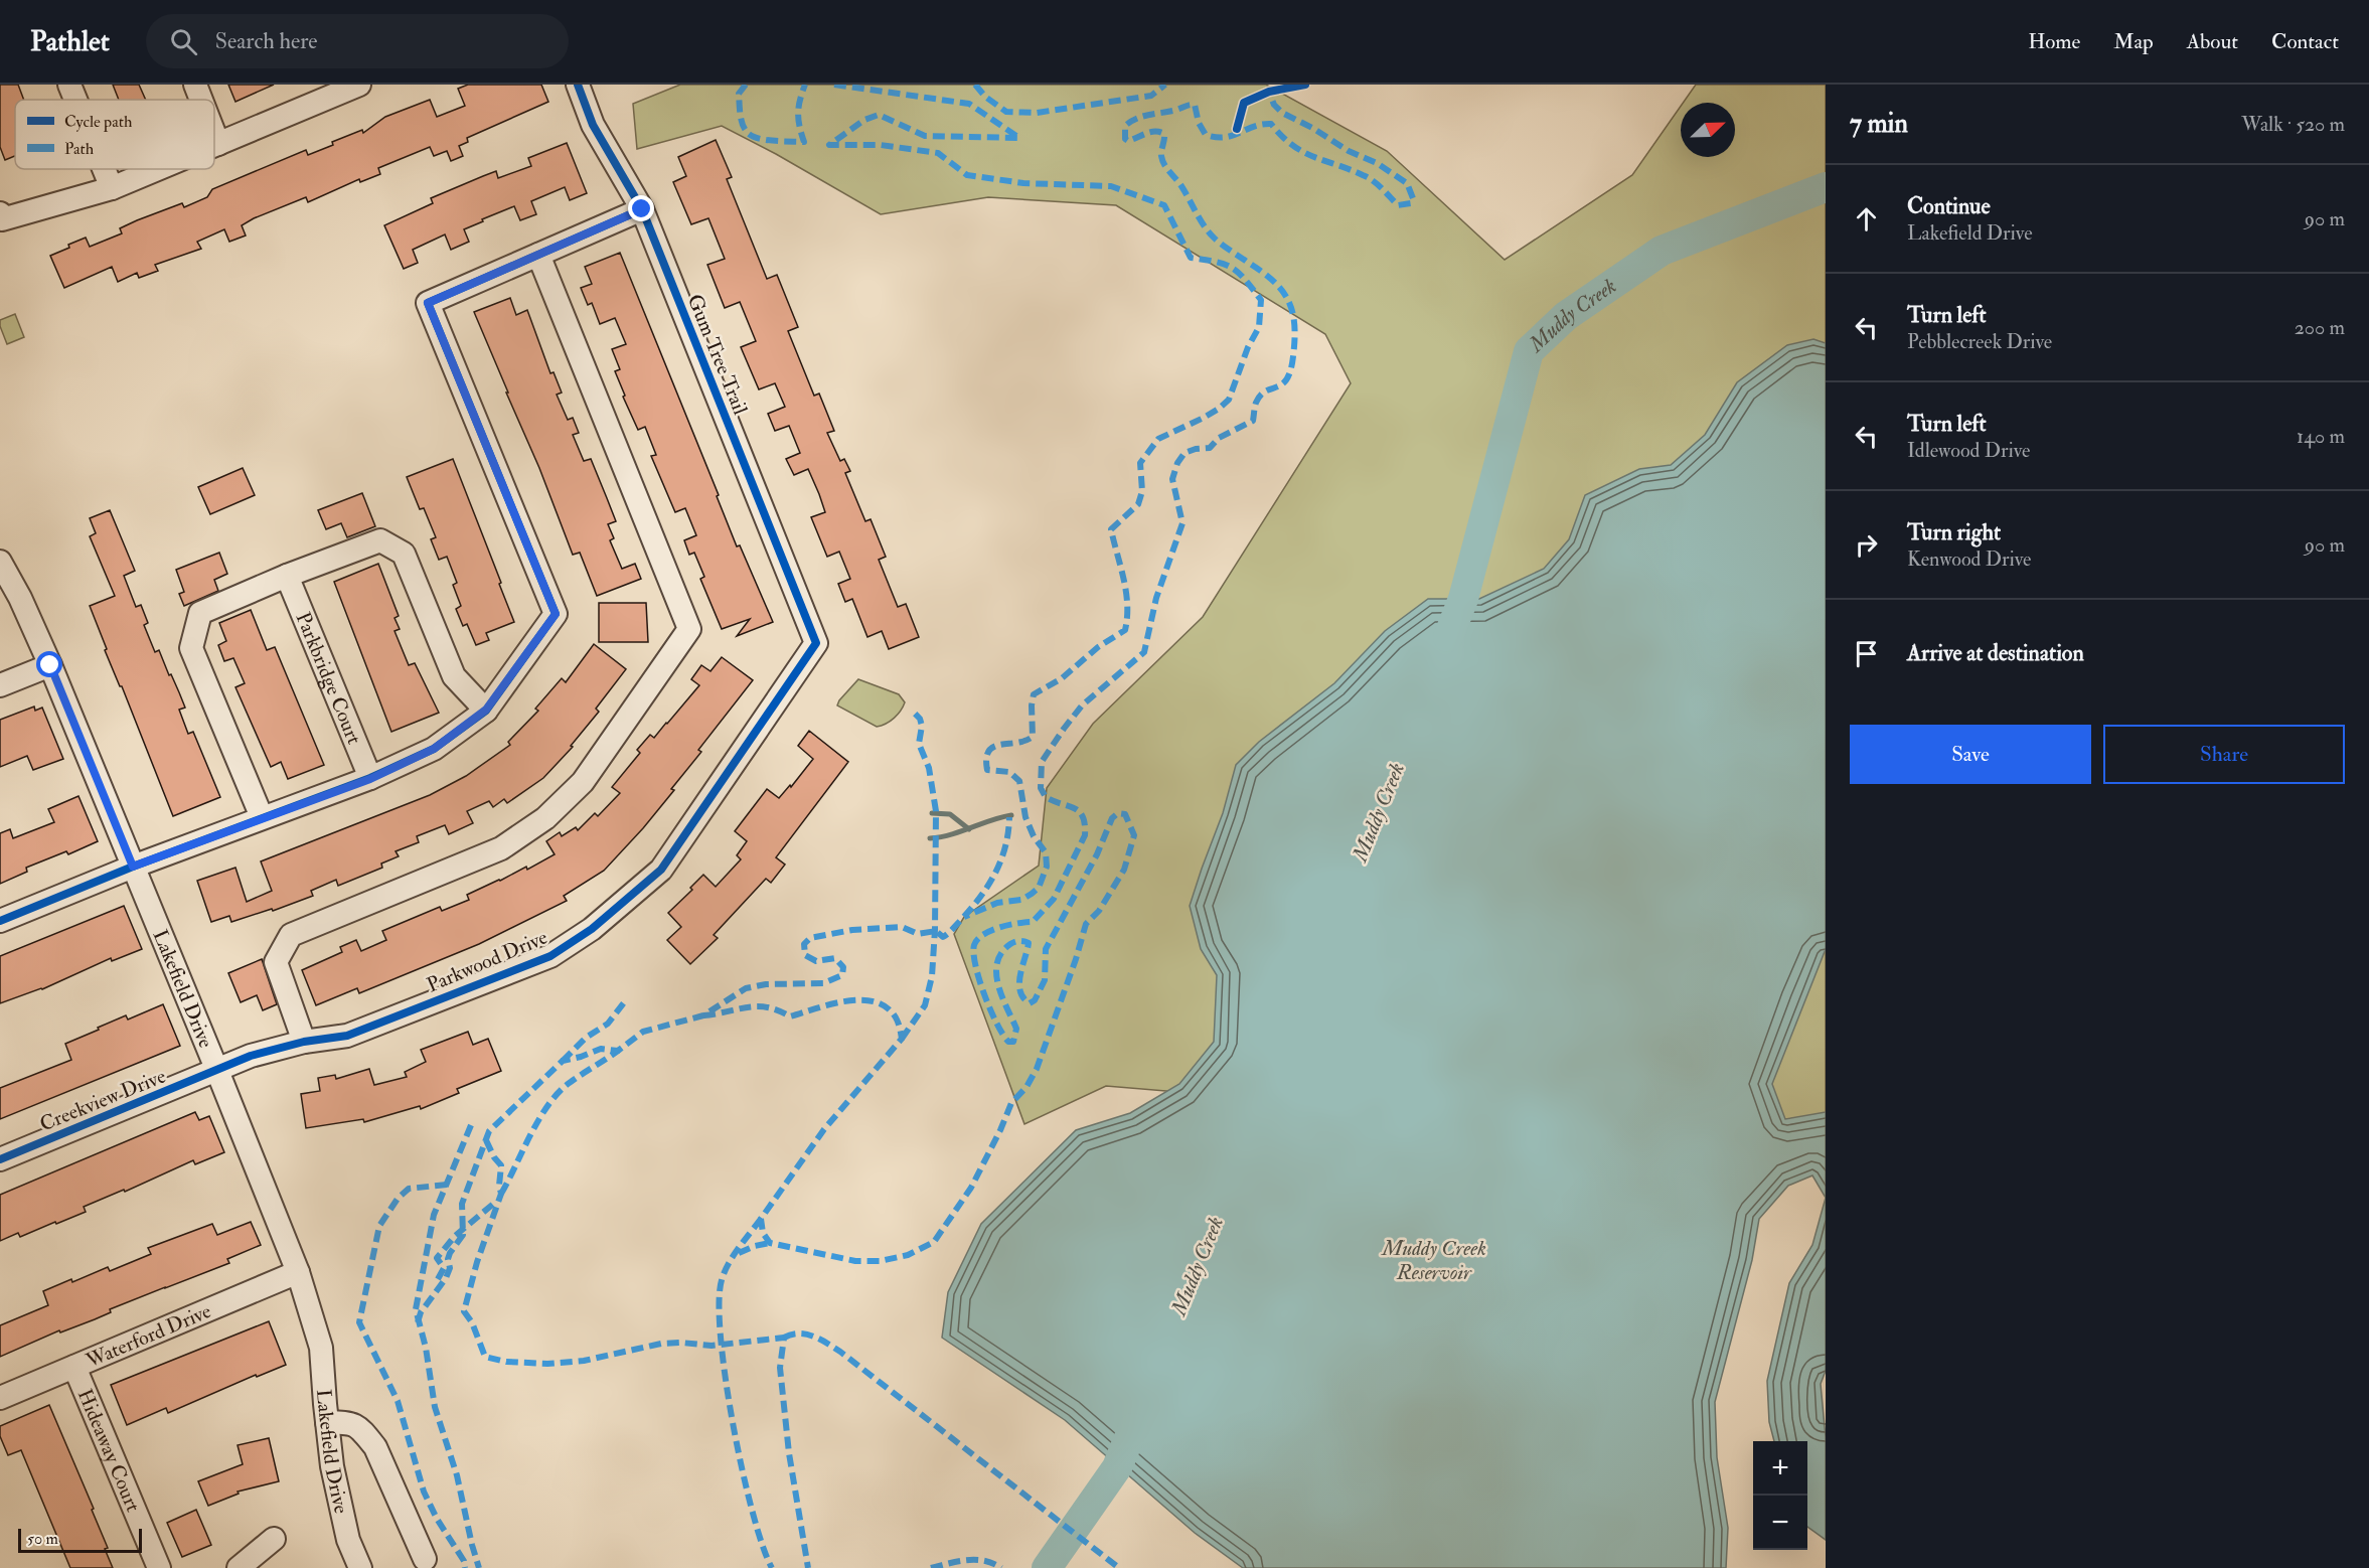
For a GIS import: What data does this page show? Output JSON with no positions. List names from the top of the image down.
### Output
{
  "streets": {
    "street": [
      "Gum Tree Trail",
      "Parkbridge Court",
      "Parkwood Drive",
      "Lakefield Drive",
      "Creekview Drive",
      "Waterford Drive",
      "Hideaway Court"
    ]
  },
  "crossings": [
    ["Gum Tree Trail", "Parkwood Drive"],
    ["Parkwood Drive", "Lakefield Drive"],
    ["Parkwood Drive", "Creekview Drive"],
    ["Lakefield Drive", "Creekview Drive"],
    ["Lakefield Drive", "Waterford Drive"],
    ["Waterford Drive", "Hideaway Court"]
  ],
  "water": ["Muddy Creek", "Muddy Creek Reservoir"],
  "legend": ["Cycle path", "Path"],
  "scale_bar": "50 m",
  "north": "top right",
  "page": {
    "header": "Pathlet",
    "search": "Search here",
    "nav": [
      "Home",
      "Map",
      "About",
      "Contact"
    ],
    "heading": ["7 min", "Walk · 520 m"],
    "list": [
      ["Continue", "Lakefield Drive", "90 m"],
      ["Turn left", "Pebblecreek Drive", "200 m"],
      ["Turn left", "Idlewood Drive", "140 m"],
      ["Turn right", "Kenwood Drive", "90 m"],
      "Arrive at destination"
    ],
    "buttons": ["Save", "Share"],
    "map_buttons": ["+", "−"],
    "scale": "50 m"
  }
}
